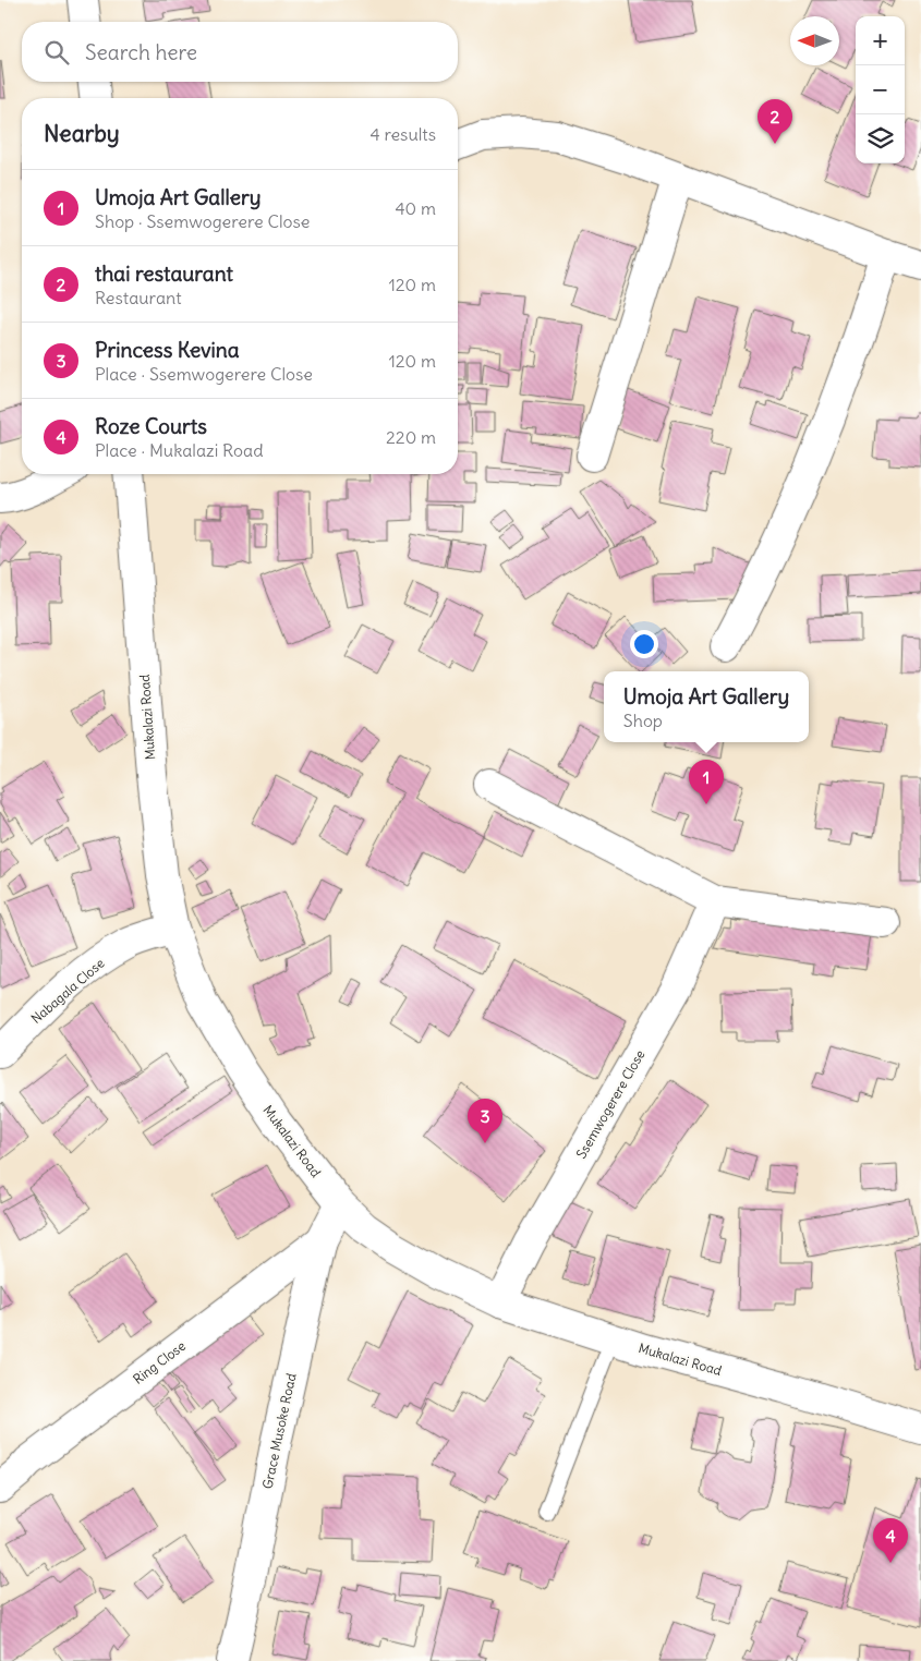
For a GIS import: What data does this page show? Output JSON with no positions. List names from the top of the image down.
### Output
{
  "streets": {
    "street": [
      "Mukalazi Road",
      "Nabagala Close",
      "Ssemwogerere Close",
      "Ring Close",
      "Grace Musoke Road"
    ]
  },
  "crossings": [
    ["Mukalazi Road", "Nabagala Close"],
    ["Mukalazi Road", "Ssemwogerere Close"],
    ["Mukalazi Road", "Grace Musoke Road"],
    ["Ring Close", "Grace Musoke Road"]
  ],
  "north": "left",
  "page": {
    "map_buttons": ["+", "−"],
    "search": "Search here",
    "heading": ["Nearby", "4 results"],
    "pins": [
      "2",
      "1",
      "3",
      "4"
    ],
    "list": [
      {
        "mark": "1",
        "name": "Umoja Art Gallery",
        "note": "Shop · Ssemwogerere Close",
        "value": "40 m"
      },
      {
        "mark": "2",
        "name": "thai restaurant",
        "note": "Restaurant",
        "value": "120 m"
      },
      {
        "mark": "3",
        "name": "Princess Kevina",
        "note": "Place · Ssemwogerere Close",
        "value": "120 m"
      },
      {
        "mark": "4",
        "name": "Roze Courts",
        "note": "Place · Mukalazi Road",
        "value": "220 m"
      }
    ],
    "popup": ["Umoja Art Gallery", "Shop"]
  }
}
